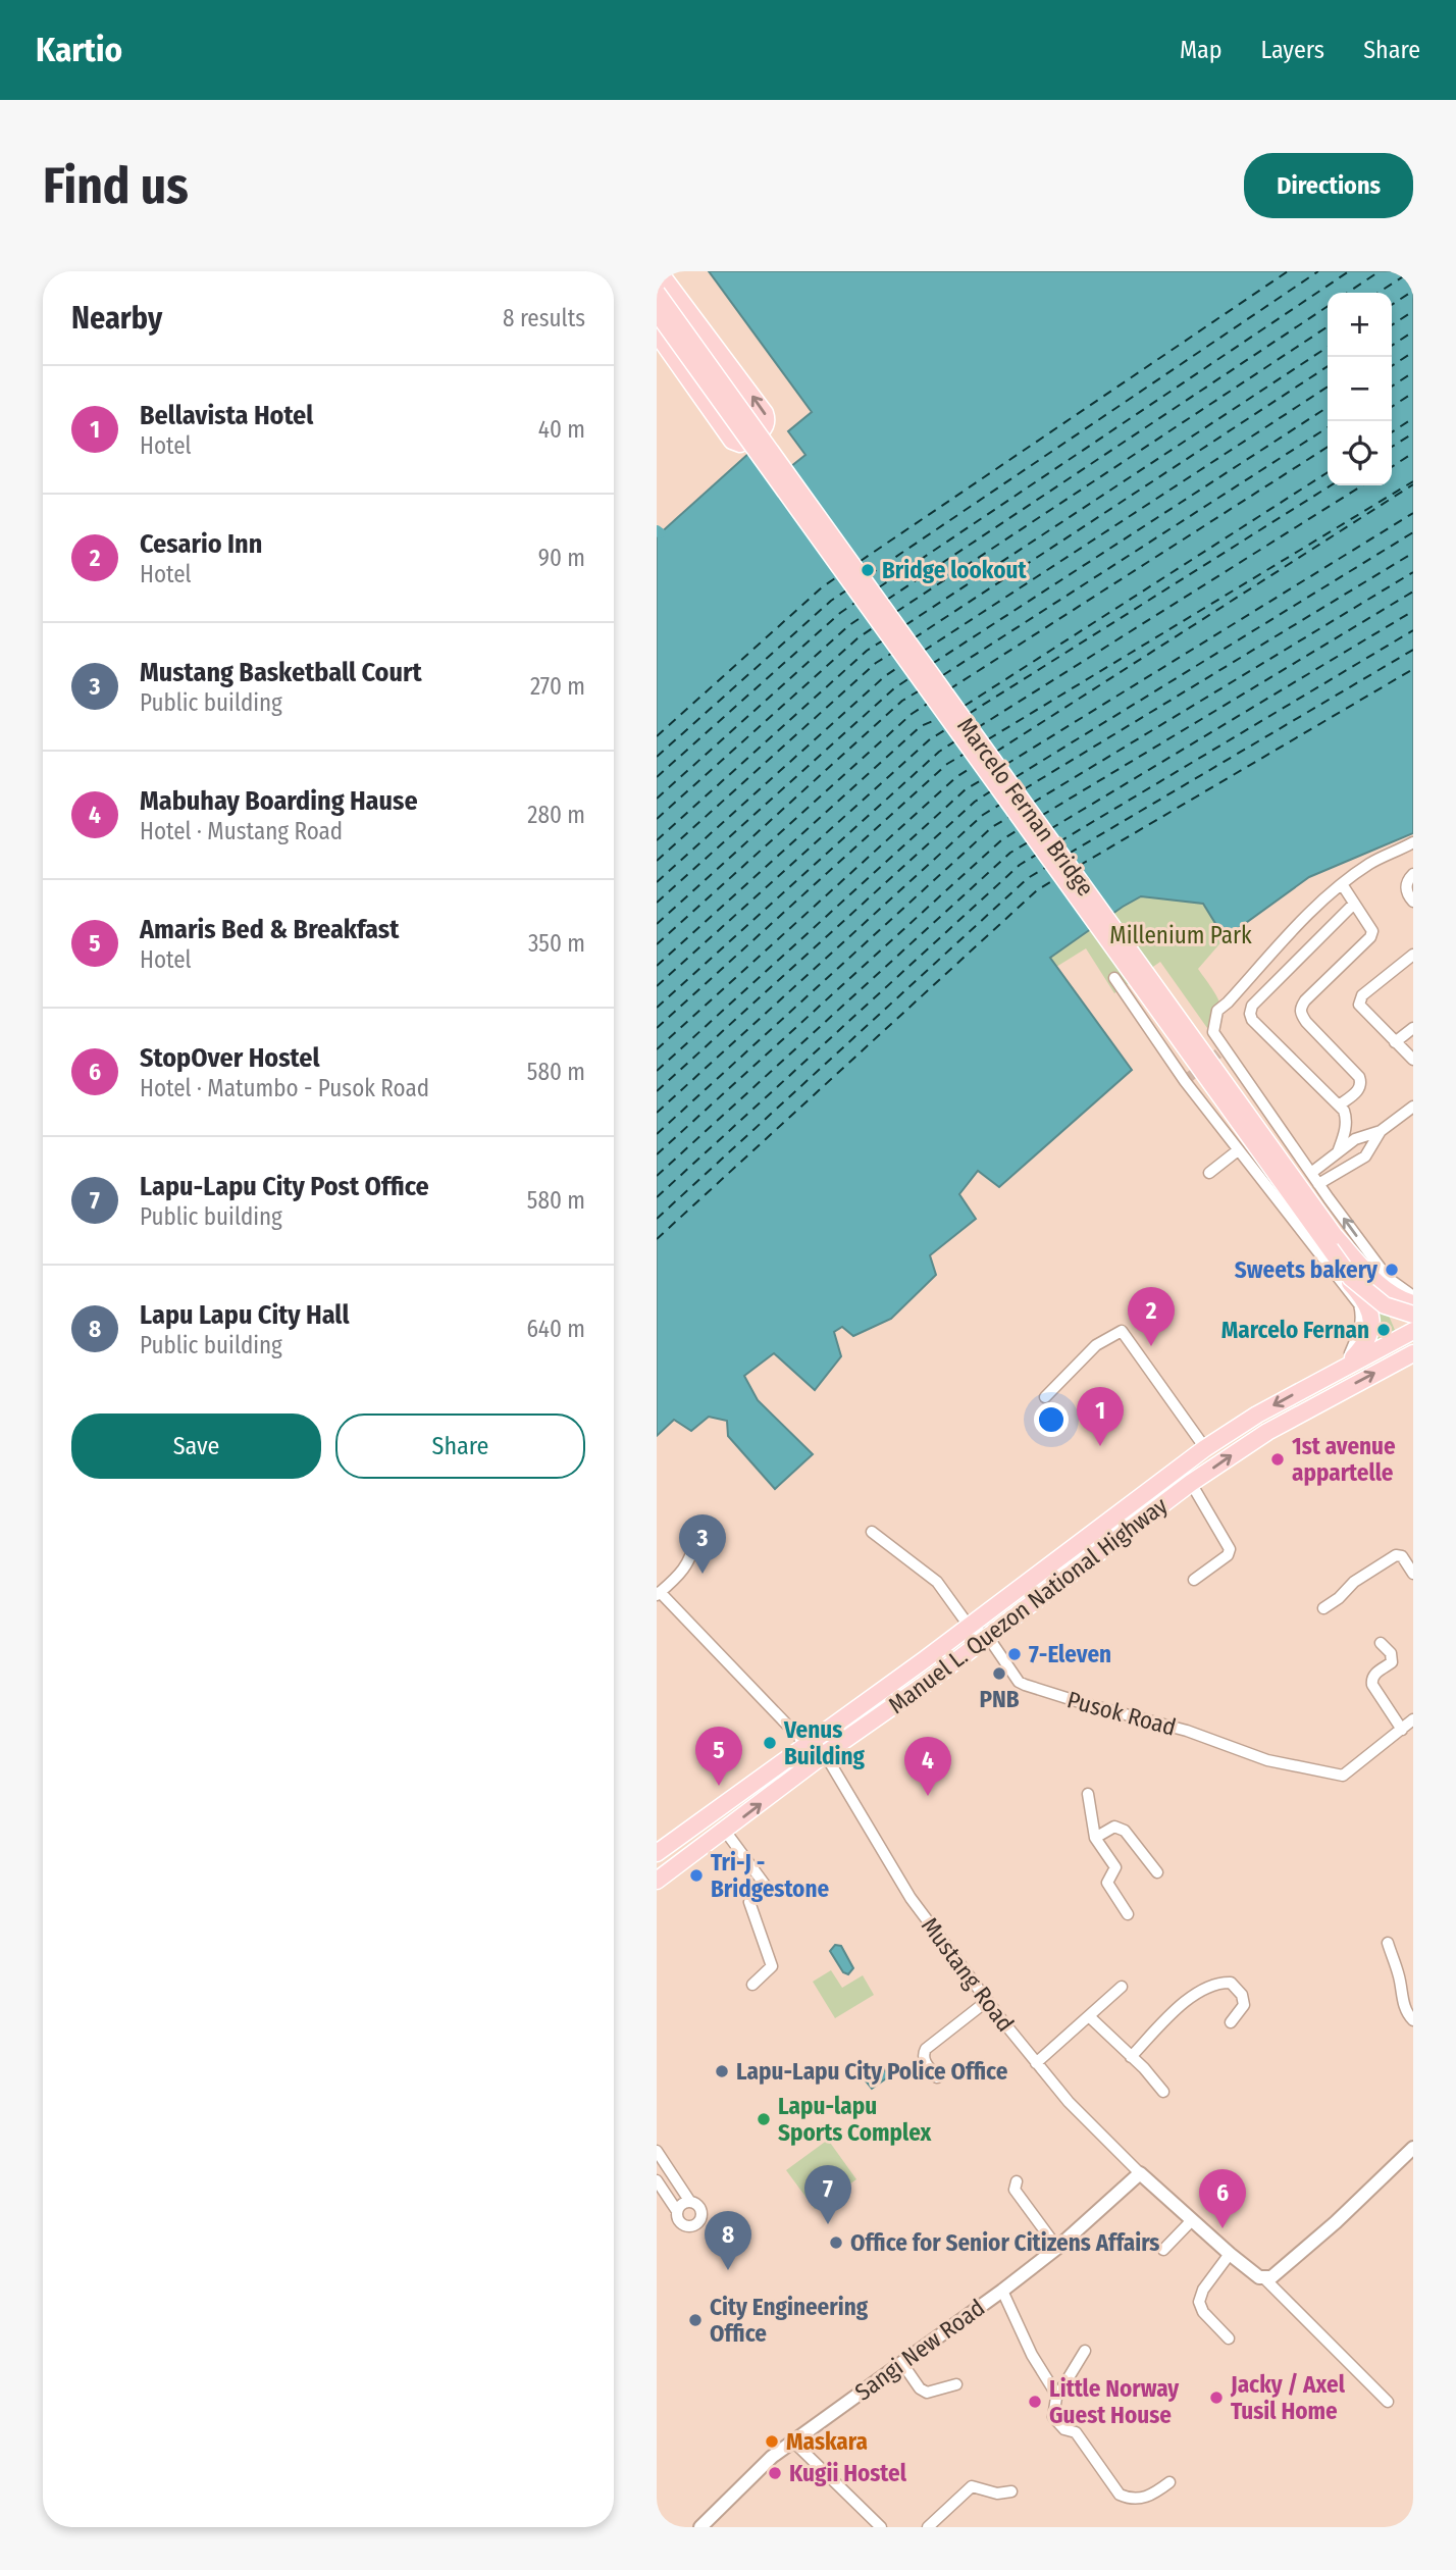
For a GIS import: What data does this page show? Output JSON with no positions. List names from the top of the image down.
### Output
{
  "streets": {
    "main road": ["Marcelo Fernan Bridge", "Manuel L. Quezon National Highway"],
    "street": ["Pusok Road", "Mustang Road", "Sangi New Road"]
  },
  "crossings": [
    ["Manuel L. Quezon National Highway", "Pusok Road"],
    ["Manuel L. Quezon National Highway", "Mustang Road"],
    ["Mustang Road", "Sangi New Road"]
  ],
  "parks": ["Millenium Park"],
  "places": [
    "Bridge lookout",
    "Sweets bakery",
    "Marcelo Fernan",
    "1st avenue appartelle",
    "7-Eleven",
    "PNB",
    "Venus Building",
    "Tri-J - Bridgestone",
    "Lapu-Lapu City Police Office",
    "Lapu-lapu Sports Complex",
    "Office for Senior Citizens Affairs",
    "City Engineering Office",
    "Jacky / Axel Tusil Home",
    "Little Norway Guest House",
    "Maskara",
    "Kugii Hostel"
  ],
  "page": {
    "header": "Kartio",
    "nav": ["Map", "Layers", "Share"],
    "buttons": [
      "Directions",
      ["Save", "Share"]
    ],
    "title": "Find us",
    "heading": ["Nearby", "8 results"],
    "map_buttons": ["+", "−"],
    "list": [
      {
        "mark": "1",
        "name": "Bellavista Hotel",
        "note": "Hotel",
        "value": "40 m"
      },
      {
        "mark": "2",
        "name": "Cesario Inn",
        "note": "Hotel",
        "value": "90 m"
      },
      {
        "mark": "3",
        "name": "Mustang Basketball Court",
        "note": "Public building",
        "value": "270 m"
      },
      {
        "mark": "4",
        "name": "Mabuhay Boarding Hause",
        "note": "Hotel · Mustang Road",
        "value": "280 m"
      },
      {
        "mark": "5",
        "name": "Amaris Bed & Breakfast",
        "note": "Hotel",
        "value": "350 m"
      },
      {
        "mark": "6",
        "name": "StopOver Hostel",
        "note": "Hotel · Matumbo - Pusok Road",
        "value": "580 m"
      },
      {
        "mark": "7",
        "name": "Lapu-Lapu City Post Office",
        "note": "Public building",
        "value": "580 m"
      },
      {
        "mark": "8",
        "name": "Lapu Lapu City Hall",
        "note": "Public building",
        "value": "640 m"
      }
    ],
    "pins": [
      "2",
      "1",
      "3",
      "5",
      "4",
      "7",
      "6",
      "8"
    ]
  }
}
